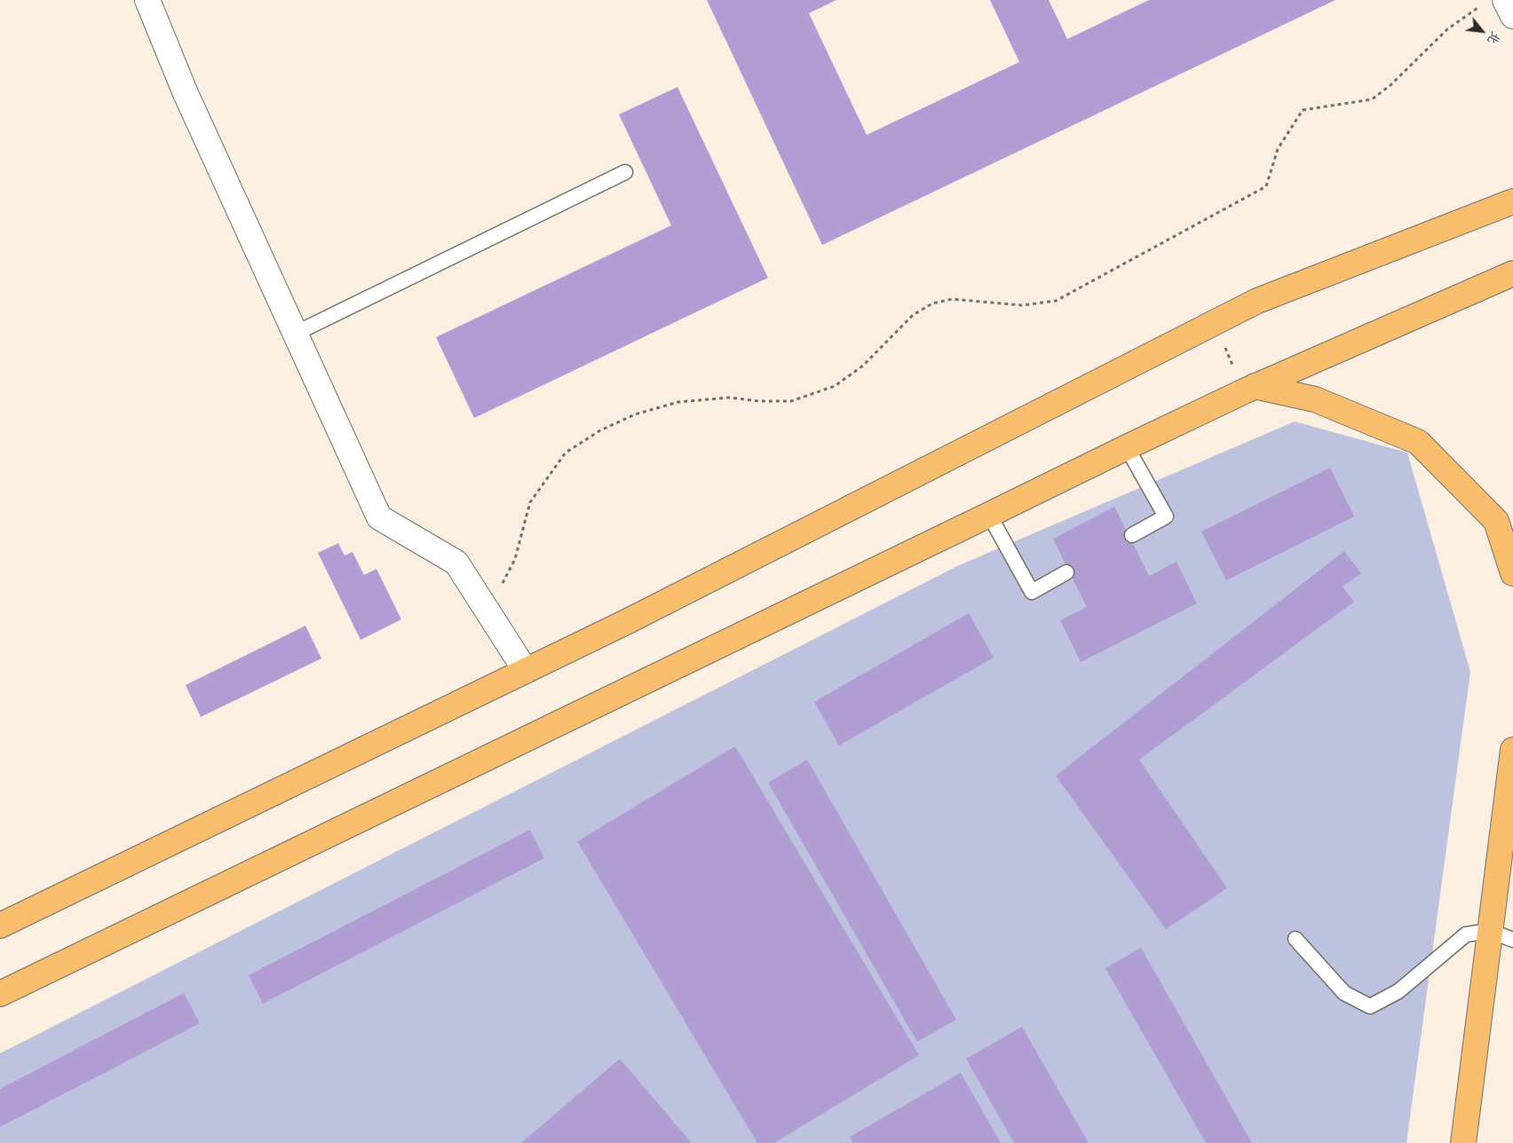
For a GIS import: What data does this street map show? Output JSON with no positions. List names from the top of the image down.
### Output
{
  "north": "bottom right"
}
